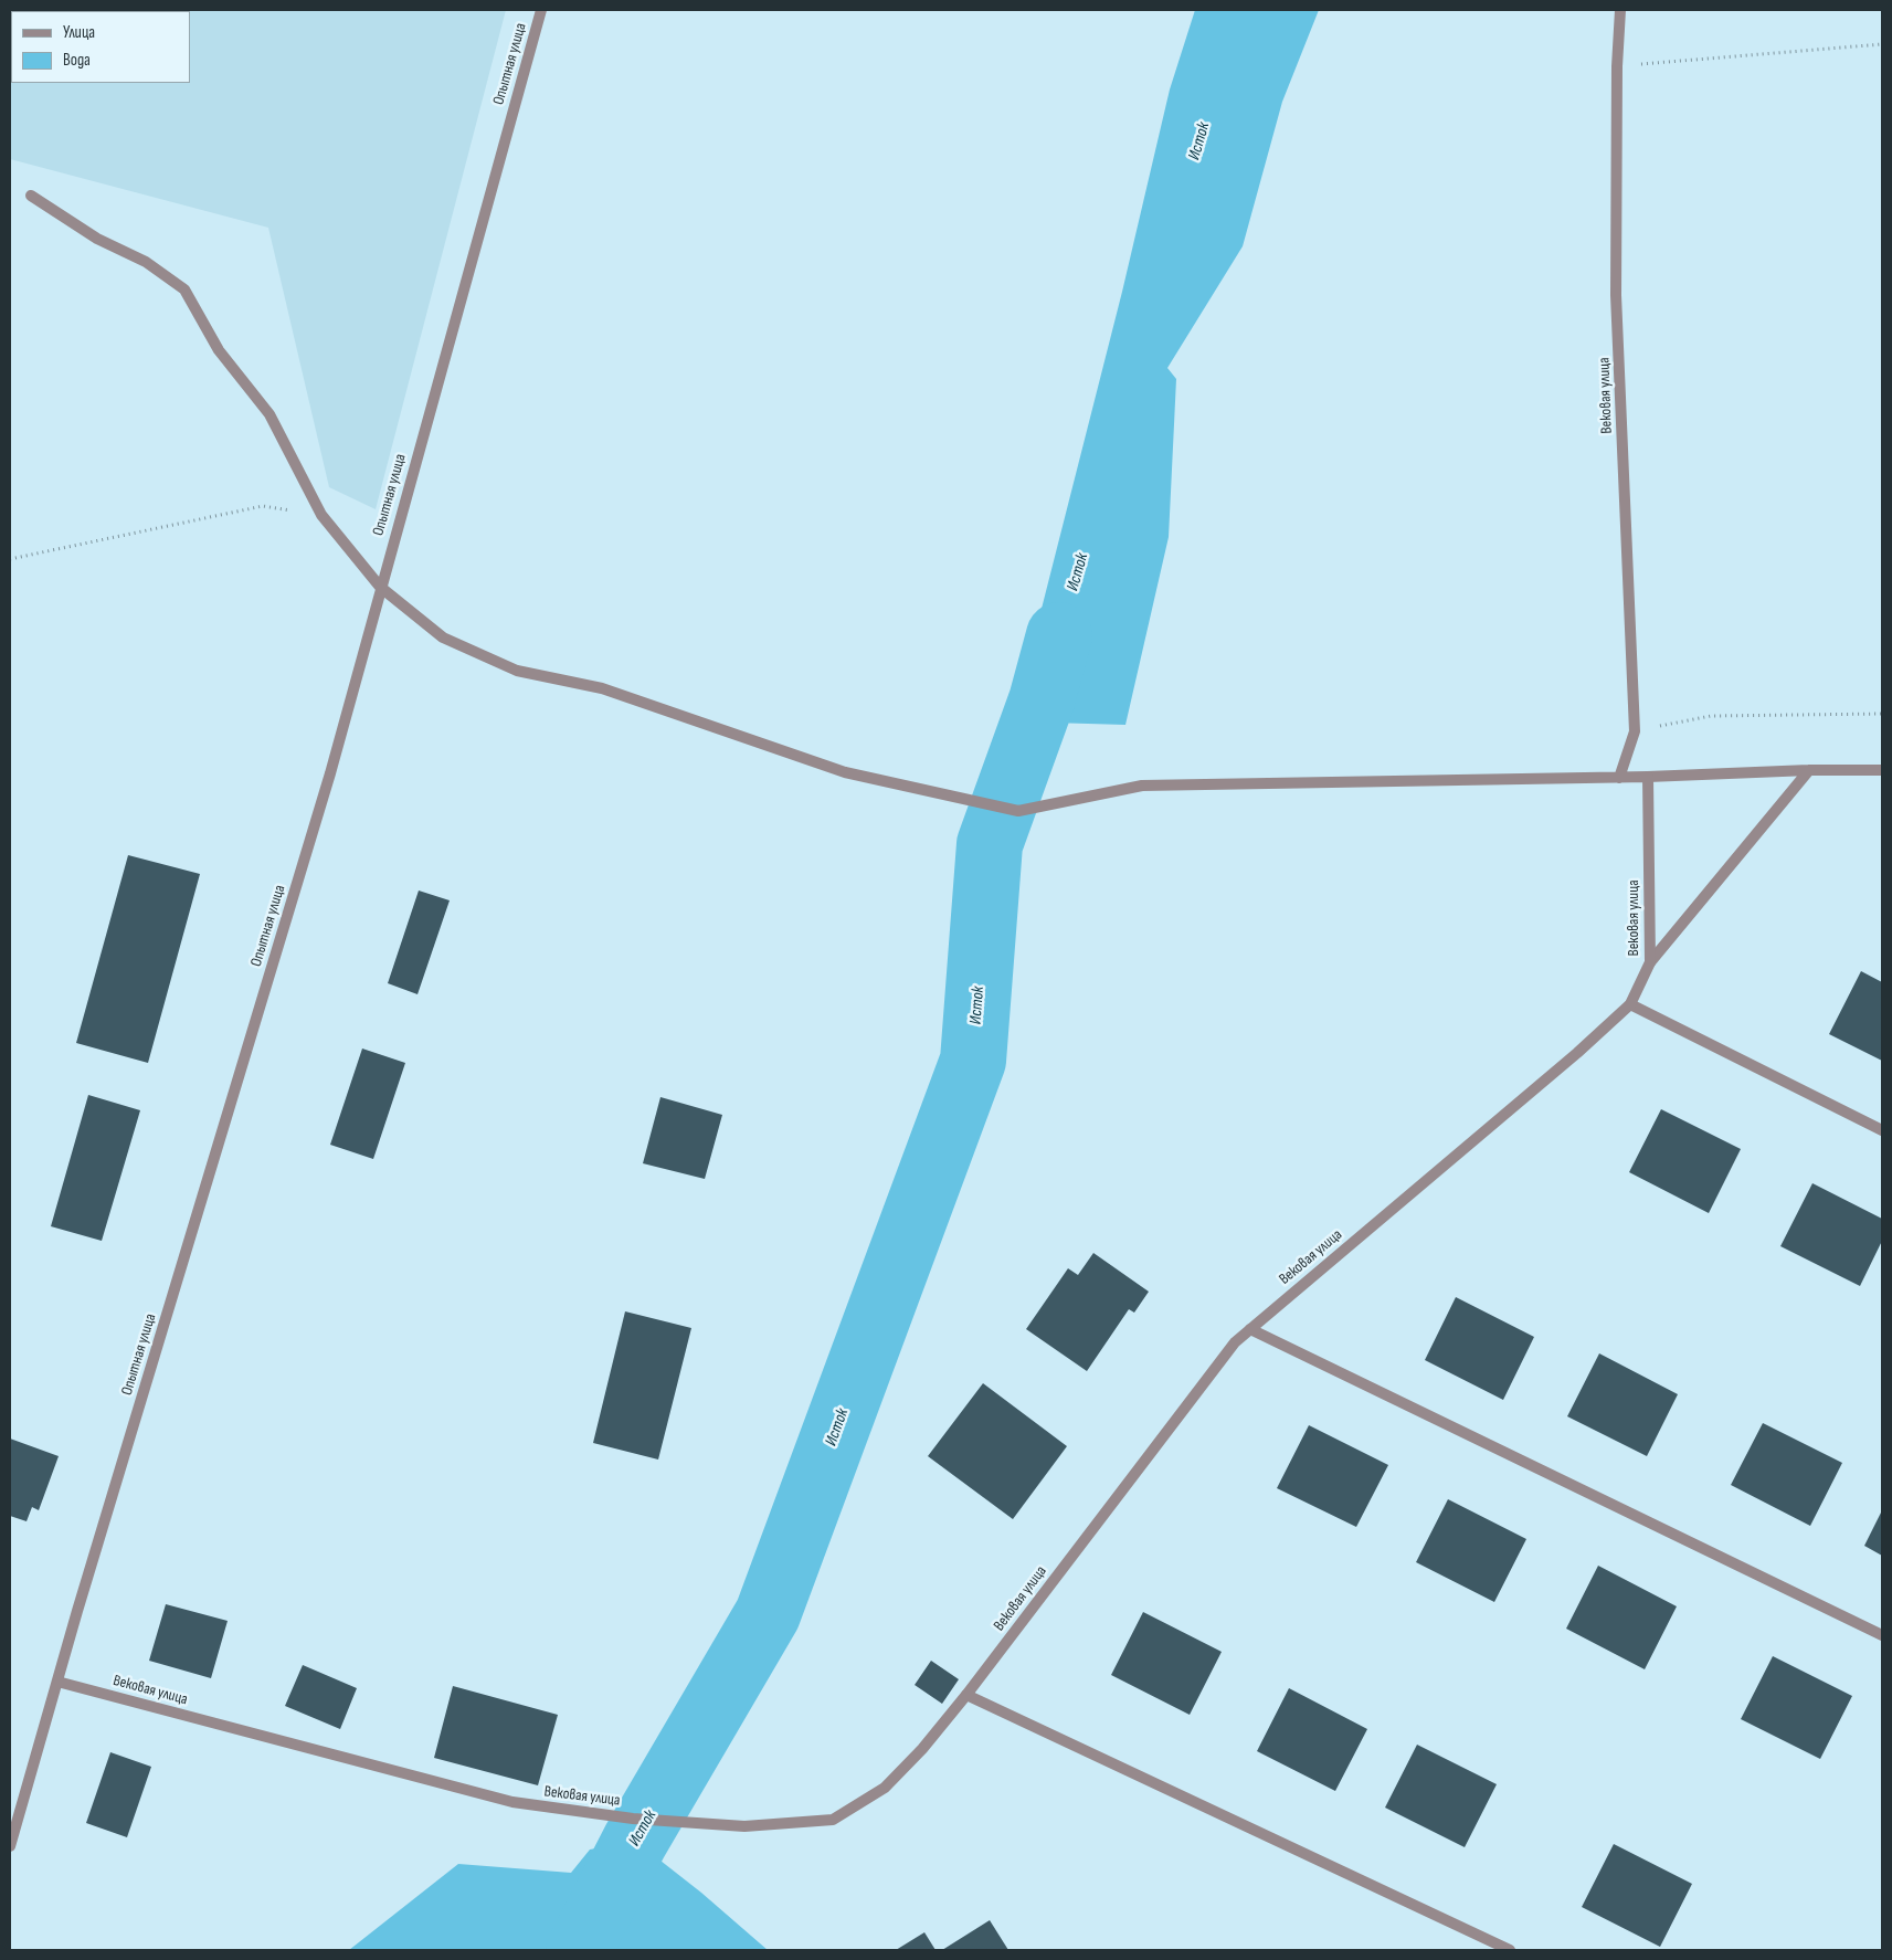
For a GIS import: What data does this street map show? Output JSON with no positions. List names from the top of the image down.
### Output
{
  "streets": {
    "street": ["Опытная улица", "Вековая улица"]
  },
  "crossings": [
    ["Опытная улица", "Вековая улица"]
  ],
  "water": ["Исток"],
  "legend": ["Улица", "Вода"]
}
